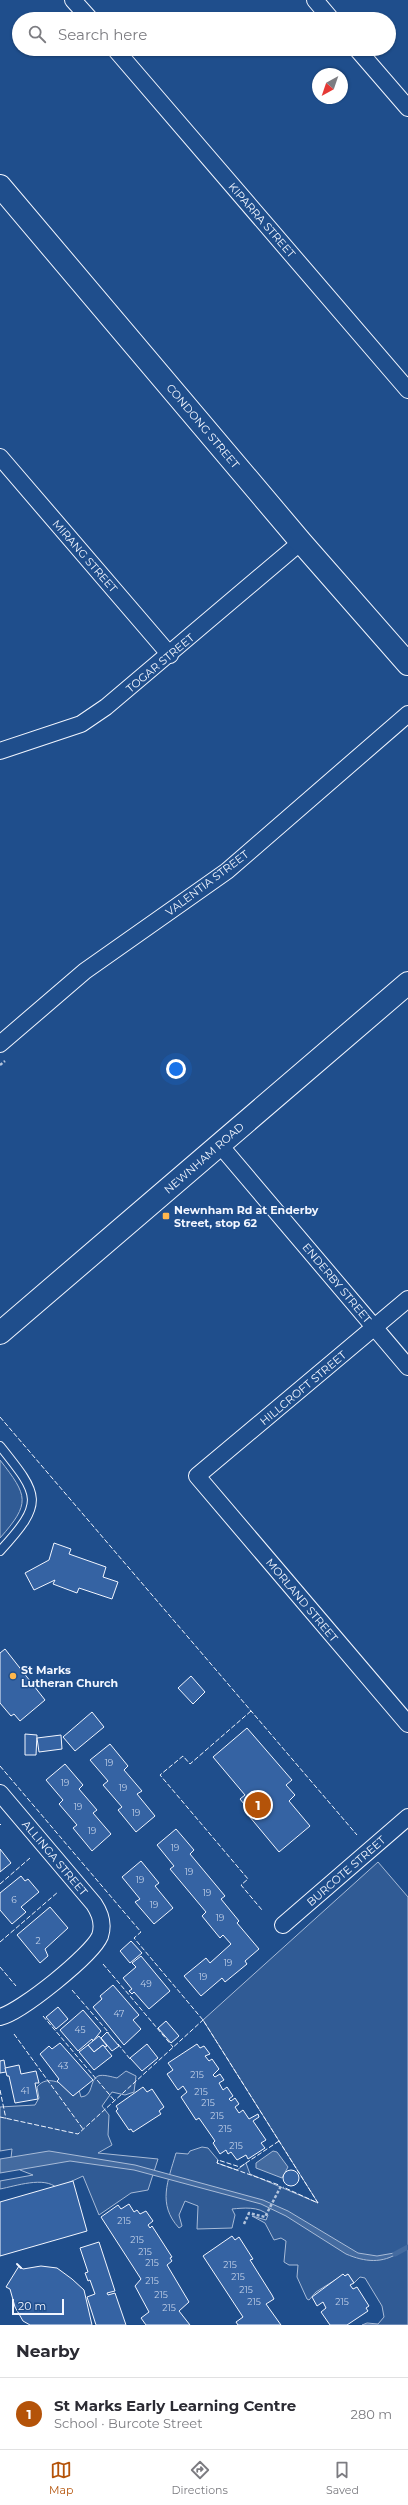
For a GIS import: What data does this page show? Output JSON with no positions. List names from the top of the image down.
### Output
{
  "streets": {
    "street": [
      "KIPARRA STREET",
      "CONDONG STREET",
      "MIRANG STREET",
      "TOGAR STREET",
      "VALENTIA STREET",
      "NEWNHAM ROAD",
      "ENDERBY STREET",
      "HILLCROFT STREET",
      "MORLAND STREET",
      "ALLINGA STREET",
      "BURCOTE STREET"
    ]
  },
  "crossings": [
    ["CONDONG STREET", "TOGAR STREET"],
    ["MIRANG STREET", "TOGAR STREET"],
    ["NEWNHAM ROAD", "ENDERBY STREET"],
    ["ENDERBY STREET", "HILLCROFT STREET"],
    ["HILLCROFT STREET", "MORLAND STREET"]
  ],
  "places": {
    "transit": ["Newnham Rd at Enderby Street, stop 62"],
    "other": ["St Marks Lutheran Church"]
  },
  "house_numbers": [
    "19",
    "19",
    "19",
    "19",
    "19",
    "19",
    "19",
    "19",
    "19",
    "19",
    "6",
    "19",
    "19",
    "2",
    "19",
    "19",
    "49",
    "47",
    "45",
    "43",
    "215",
    "41",
    "215",
    "215",
    "215",
    "215",
    "215",
    "215",
    "215",
    "215",
    "215",
    "215",
    "215",
    "215",
    "215",
    "215",
    "215",
    "215",
    "215"
  ],
  "scale_bar": "20 m",
  "north": "bottom left",
  "page": {
    "search": "Search here",
    "pins": "1",
    "scale": "20 m",
    "heading": "Nearby",
    "list": [
      {
        "mark": "1",
        "name": "St Marks Early Learning Centre",
        "note": "School · Burcote Street",
        "value": "280 m"
      }
    ],
    "nav": ["Map", "Directions", "Saved"]
  }
}
